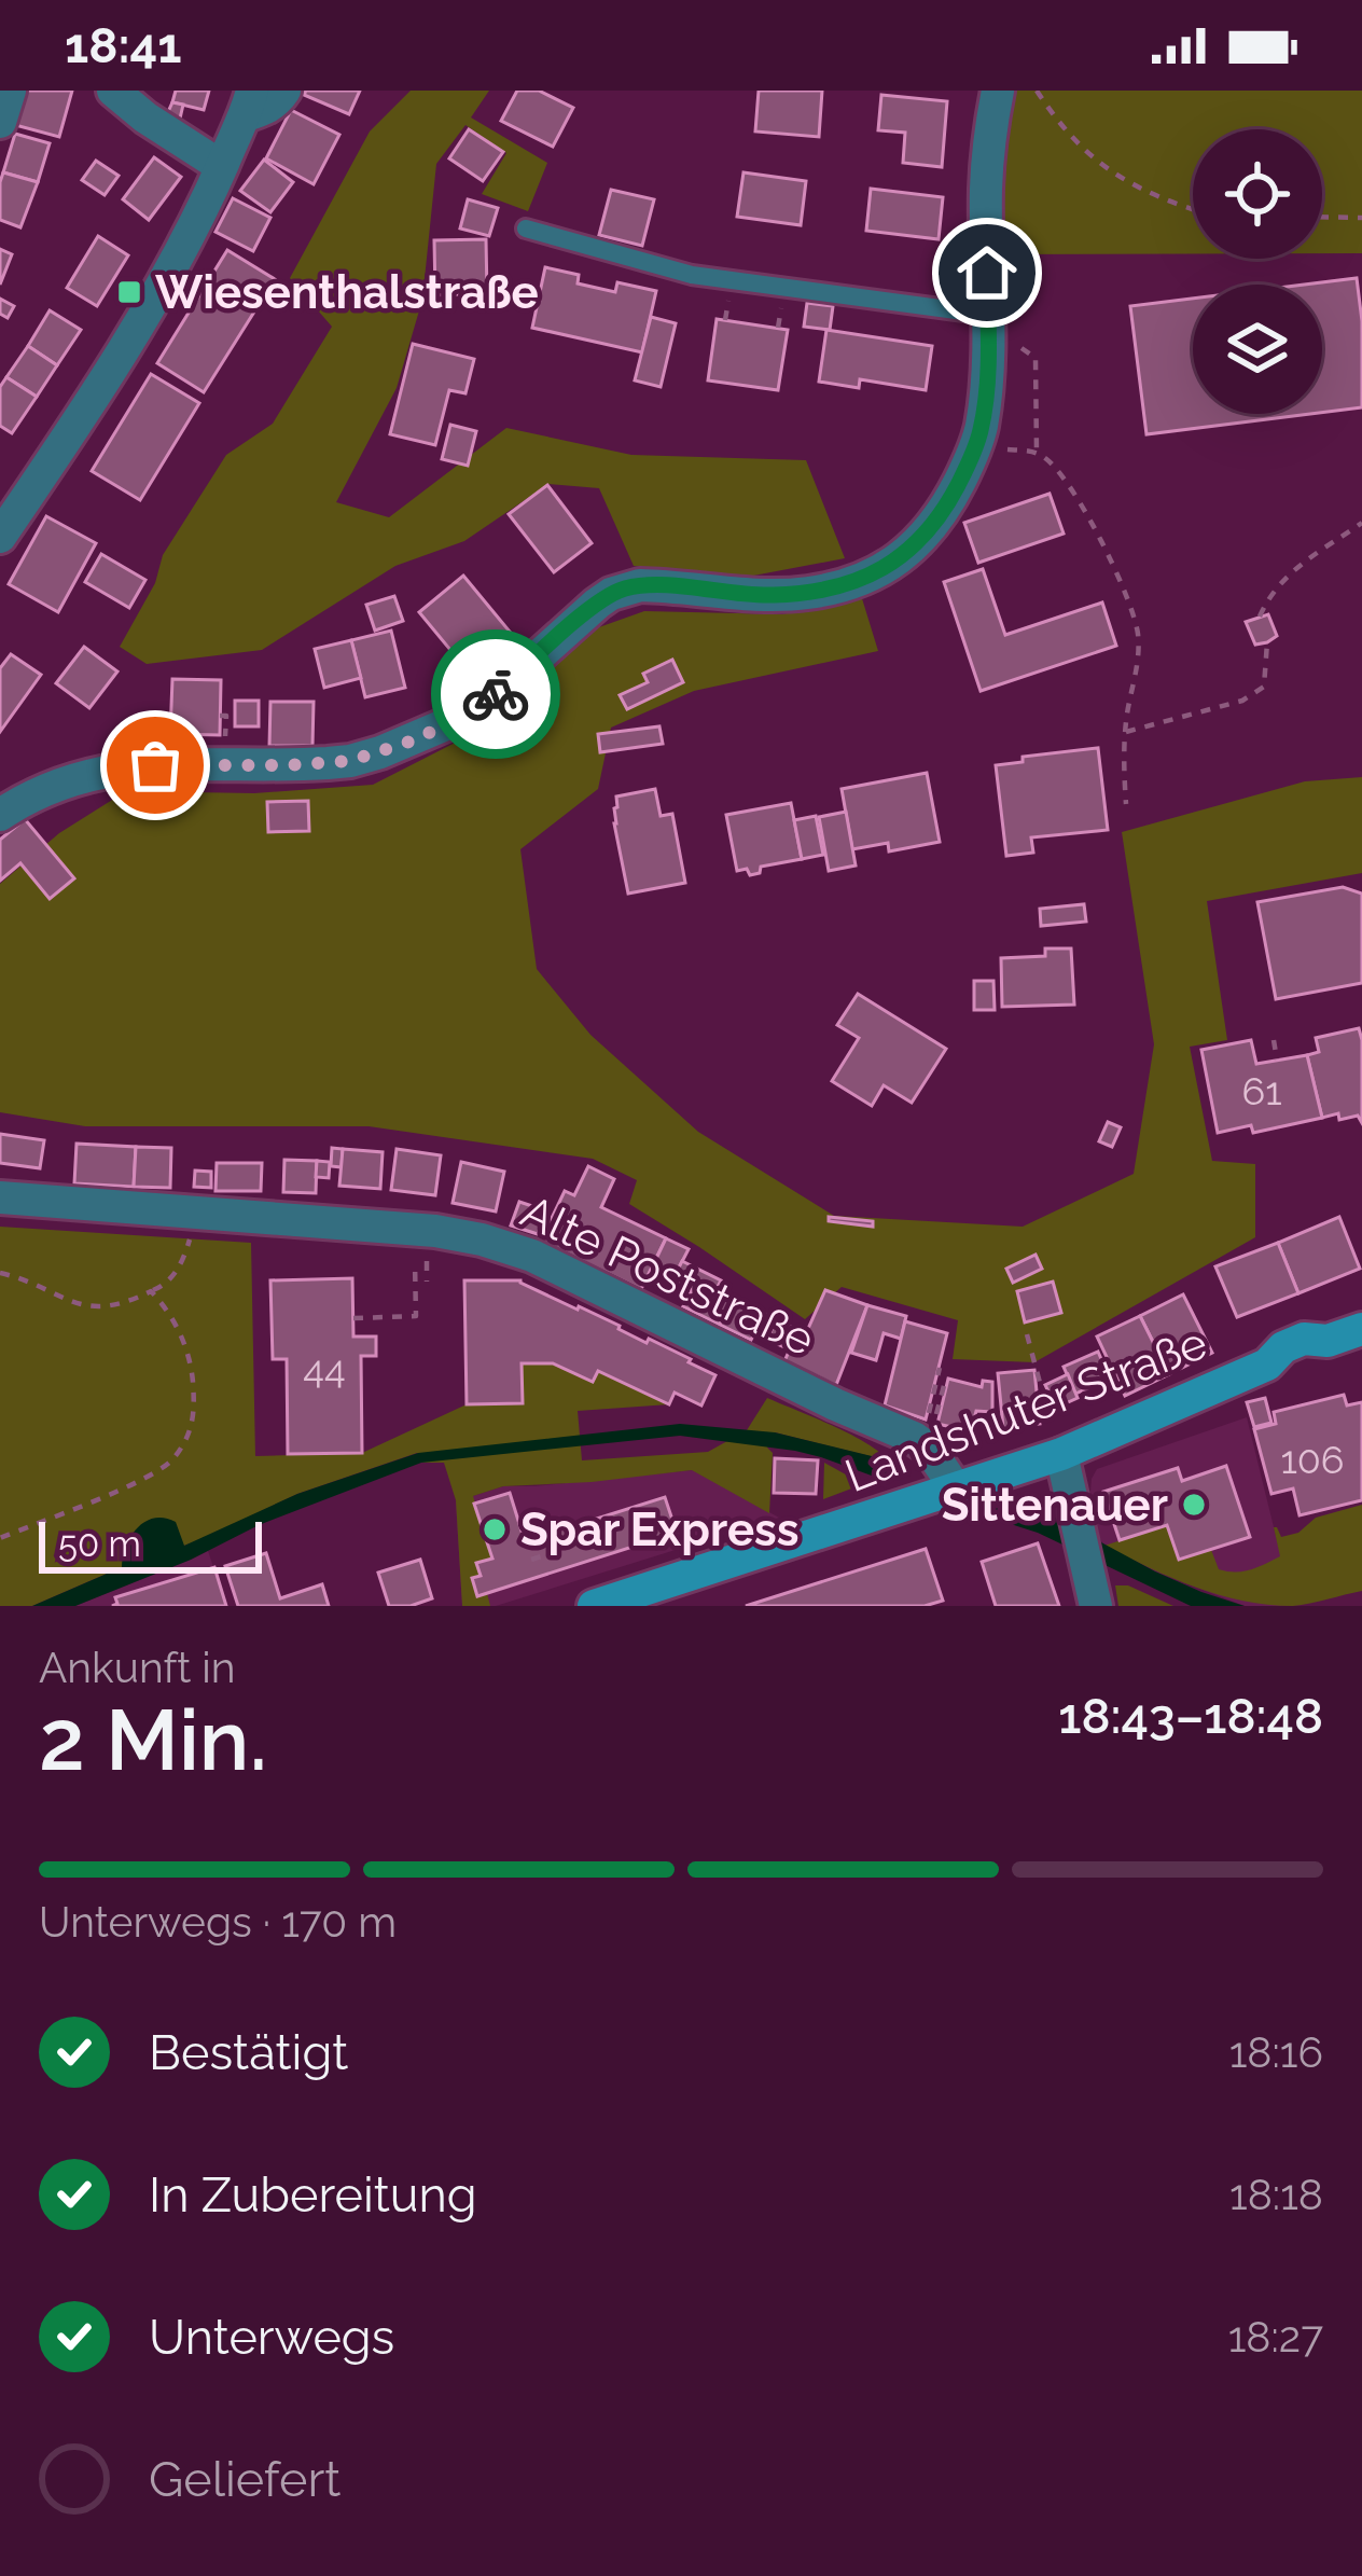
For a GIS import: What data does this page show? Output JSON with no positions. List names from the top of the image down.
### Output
{
  "streets": {
    "main road": ["Landshuter Straße"],
    "street": ["Alte Poststraße"]
  },
  "places": {
    "transit": ["Wiesenthalstraße"],
    "other": ["Sittenauer", "Spar Express"]
  },
  "house_numbers": ["61", "44", "106"],
  "scale_bar": "50 m",
  "page": {
    "status": "18:41",
    "scale": "50 m",
    "heading": ["2 Min.", "Ankunft in", "18:43–18:48"],
    "bar": "Unterwegs · 170 m",
    "list": [
      ["Bestätigt", "18:16"],
      ["In Zubereitung", "18:18"],
      ["Unterwegs", "18:27"],
      "Geliefert"
    ]
  }
}
